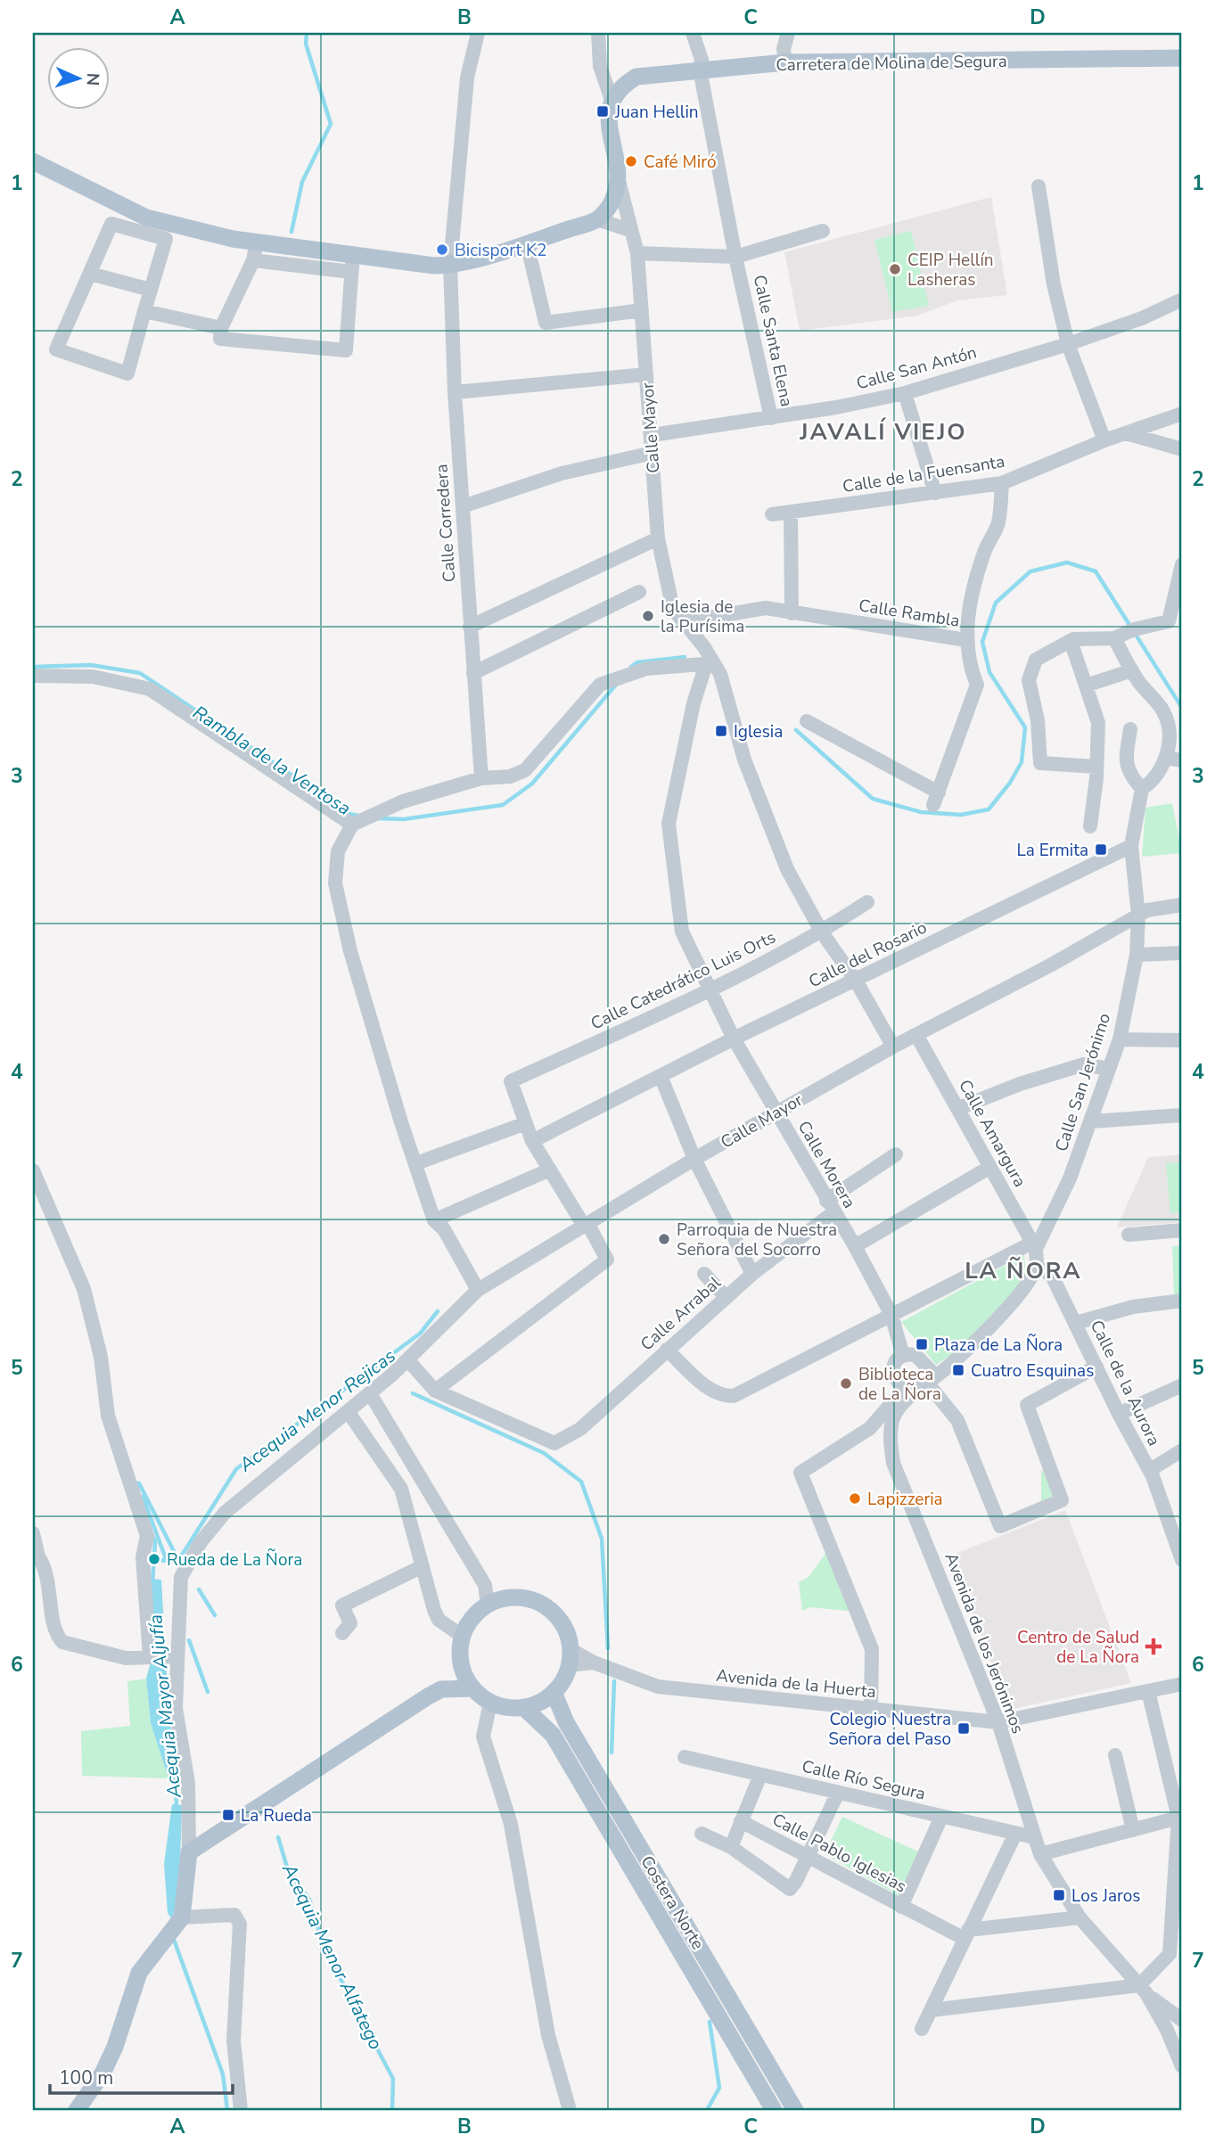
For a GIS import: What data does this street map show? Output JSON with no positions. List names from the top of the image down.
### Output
{
  "streets": {
    "main road": ["Carretera de Molina de Segura", "Calle Mayor", "Costera Norte"],
    "street": [
      "Calle Santa Elena",
      "Calle San Antón",
      "Calle de la Fuensanta",
      "Calle Corredera",
      "Calle Rambla",
      "Calle del Rosario",
      "Calle Catedrático Luis Orts",
      "Calle San Jerónimo",
      "Calle Amargura",
      "Calle Morera",
      "Calle Arrabal",
      "Calle de la Aurora",
      "Avenida de los Jerónimos",
      "Avenida de la Huerta",
      "Calle Río Segura",
      "Calle Pablo Iglesias"
    ]
  },
  "crossings": [
    ["Carretera de Molina de Segura", "Calle Mayor"],
    ["Calle Santa Elena", "Calle San Antón"],
    ["Calle Santa Elena", "Calle Mayor"],
    ["Calle San Antón", "Calle Mayor"],
    ["Calle Mayor", "Calle Rambla"],
    ["Calle Mayor", "Calle del Rosario"],
    ["Calle Mayor", "Calle Catedrático Luis Orts"],
    ["Calle Mayor", "Calle San Jerónimo"],
    ["Calle Mayor", "Calle Amargura"],
    ["Calle Mayor", "Calle Morera"],
    ["Calle de la Fuensanta", "Calle Rambla"],
    ["Calle del Rosario", "Calle San Jerónimo"],
    ["Calle del Rosario", "Calle Morera"],
    ["Calle Catedrático Luis Orts", "Calle Morera"],
    ["Calle San Jerónimo", "Calle Amargura"],
    ["Calle Morera", "Calle Arrabal"],
    ["Calle Morera", "Avenida de los Jerónimos"],
    ["Calle de la Aurora", "Avenida de los Jerónimos"],
    ["Avenida de los Jerónimos", "Avenida de la Huerta"],
    ["Avenida de los Jerónimos", "Calle Río Segura"],
    ["Avenida de la Huerta", "Costera Norte"]
  ],
  "districts": ["JAVALÍ VIEJO", "LA ÑORA"],
  "water": [
    "Rambla de la Ventosa",
    "Acequia Menor Rejicas",
    "Acequia Mayor Aljufía",
    "Acequia Menor Alfatego"
  ],
  "places": {
    "transit": [
      "Juan Hellin",
      "Iglesia",
      "La Ermita",
      "Plaza de La Ñora",
      "Cuatro Esquinas",
      "Colegio Nuestra Señora del Paso",
      "La Rueda",
      "Los Jaros"
    ],
    "other": [
      "Café Miró",
      "Bicisport K2",
      "CEIP Hellín Lasheras",
      "Iglesia de la Purísima",
      "Parroquia de Nuestra Señora del Socorro",
      "Biblioteca de La Ñora",
      "Lapizzeria",
      "Rueda de La Ñora"
    ],
    "health": ["Centro de Salud de La Ñora"]
  },
  "scale_bar": "100 m",
  "north": "right",
  "grid": {
    "columns": [
      "A",
      "B",
      "C",
      "D"
    ],
    "rows": [
      "1",
      "2",
      "3",
      "4",
      "5",
      "6",
      "7"
    ]
  }
}
